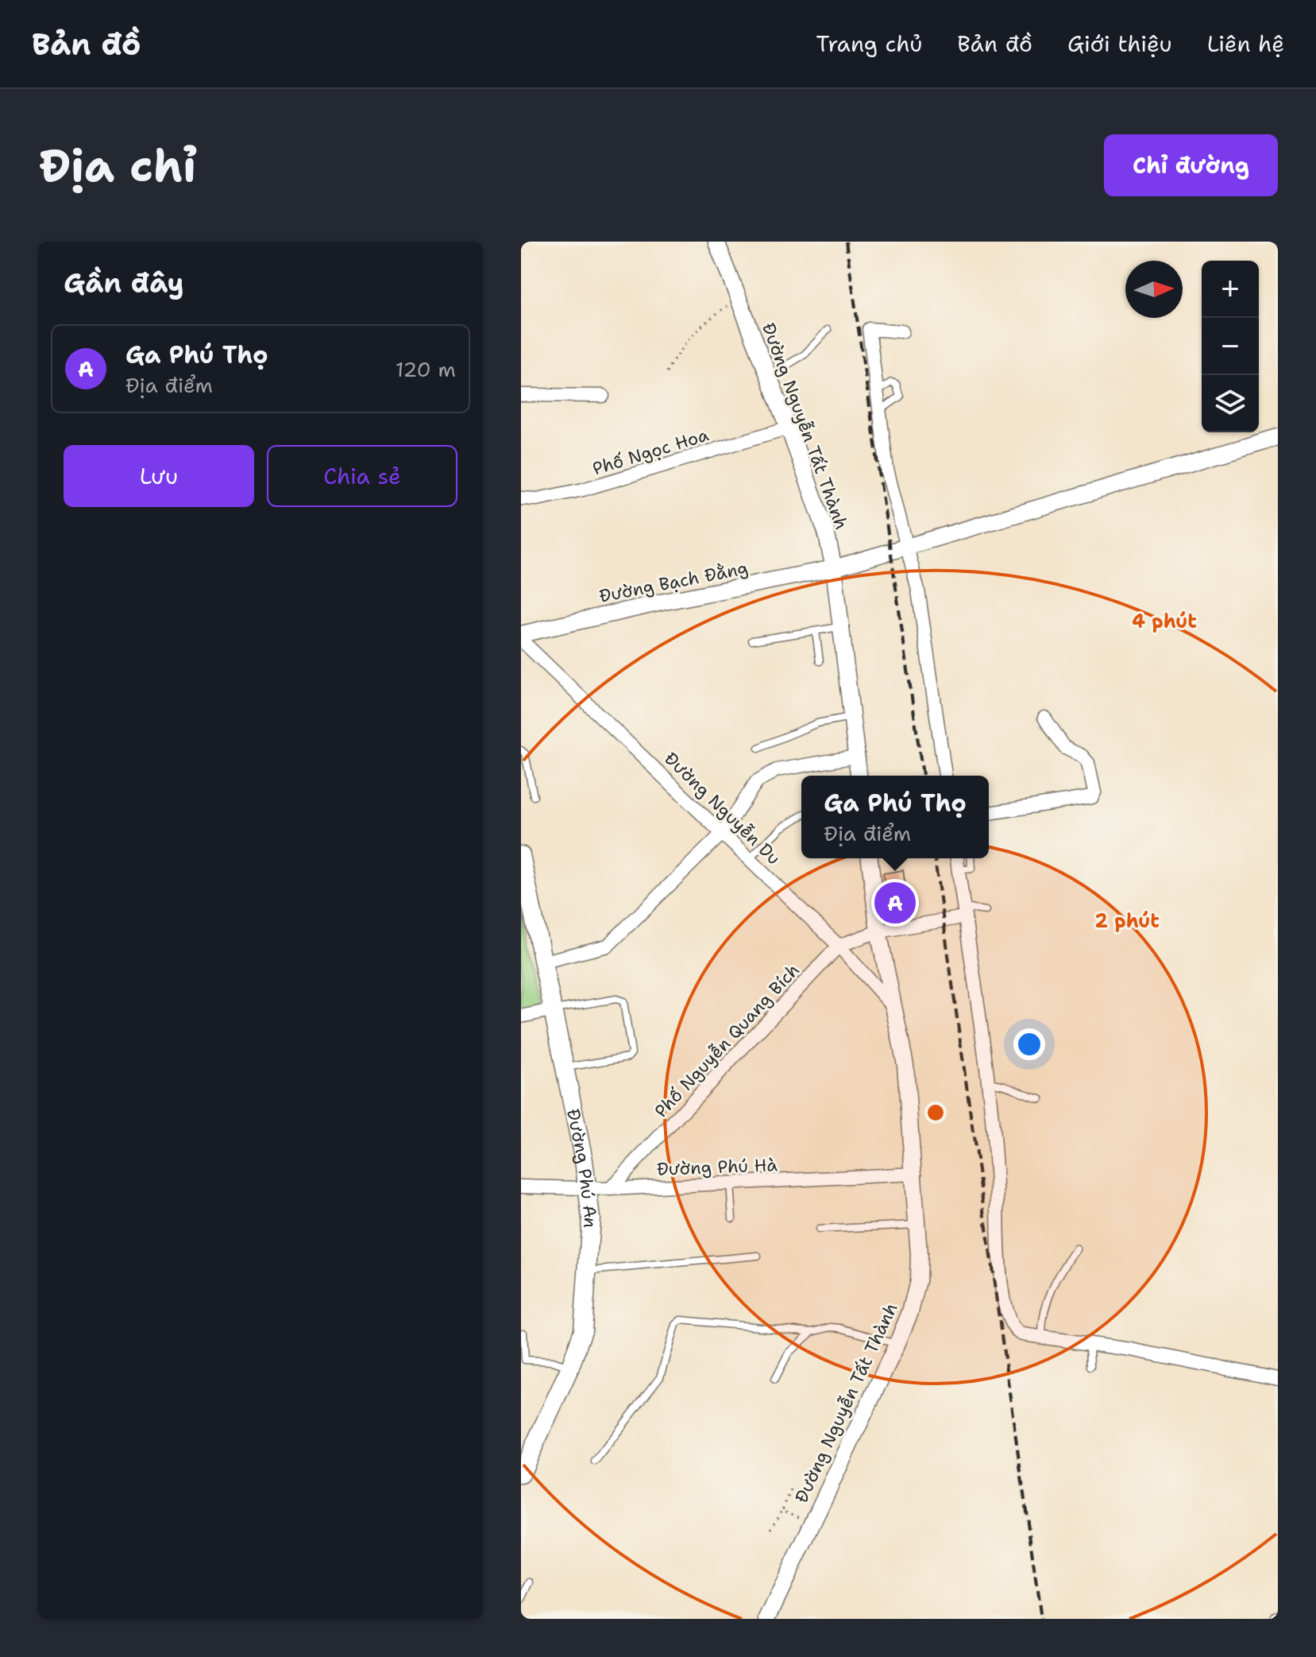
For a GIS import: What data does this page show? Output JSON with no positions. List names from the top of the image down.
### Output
{
  "streets": {
    "main road": ["Đường Phú An"],
    "street": [
      "Đường Nguyễn Tất Thành",
      "Phố Ngọc Hoa",
      "Đường Bạch Đằng",
      "Đường Nguyễn Du",
      "Phố Nguyễn Quang Bích",
      "Đường Phú Hà"
    ]
  },
  "crossings": [
    ["Đường Nguyễn Tất Thành", "Phố Ngọc Hoa"],
    ["Đường Nguyễn Tất Thành", "Đường Bạch Đằng"],
    ["Đường Nguyễn Tất Thành", "Đường Nguyễn Du"],
    ["Đường Nguyễn Tất Thành", "Phố Nguyễn Quang Bích"],
    ["Đường Nguyễn Tất Thành", "Đường Phú Hà"],
    ["Đường Nguyễn Du", "Phố Nguyễn Quang Bích"],
    ["Phố Nguyễn Quang Bích", "Đường Phú Hà"],
    ["Đường Phú Hà", "Đường Phú An"]
  ],
  "north": "right",
  "page": {
    "header": "Bản đồ",
    "nav": [
      "Trang chủ",
      "Bản đồ",
      "Giới thiệu",
      "Liên hệ"
    ],
    "buttons": [
      "Chỉ đường",
      ["Lưu", "Chia sẻ"]
    ],
    "title": "Địa chỉ",
    "heading": "Gần đây",
    "map_buttons": ["+", "−"],
    "list": [
      {
        "mark": "A",
        "name": "Ga Phú Thọ",
        "note": "Địa điểm",
        "value": "120 m"
      }
    ],
    "popup": ["Ga Phú Thọ", "Địa điểm"],
    "pins": "A"
  },
  "rings": ["4 phút", "2 phút"]
}
